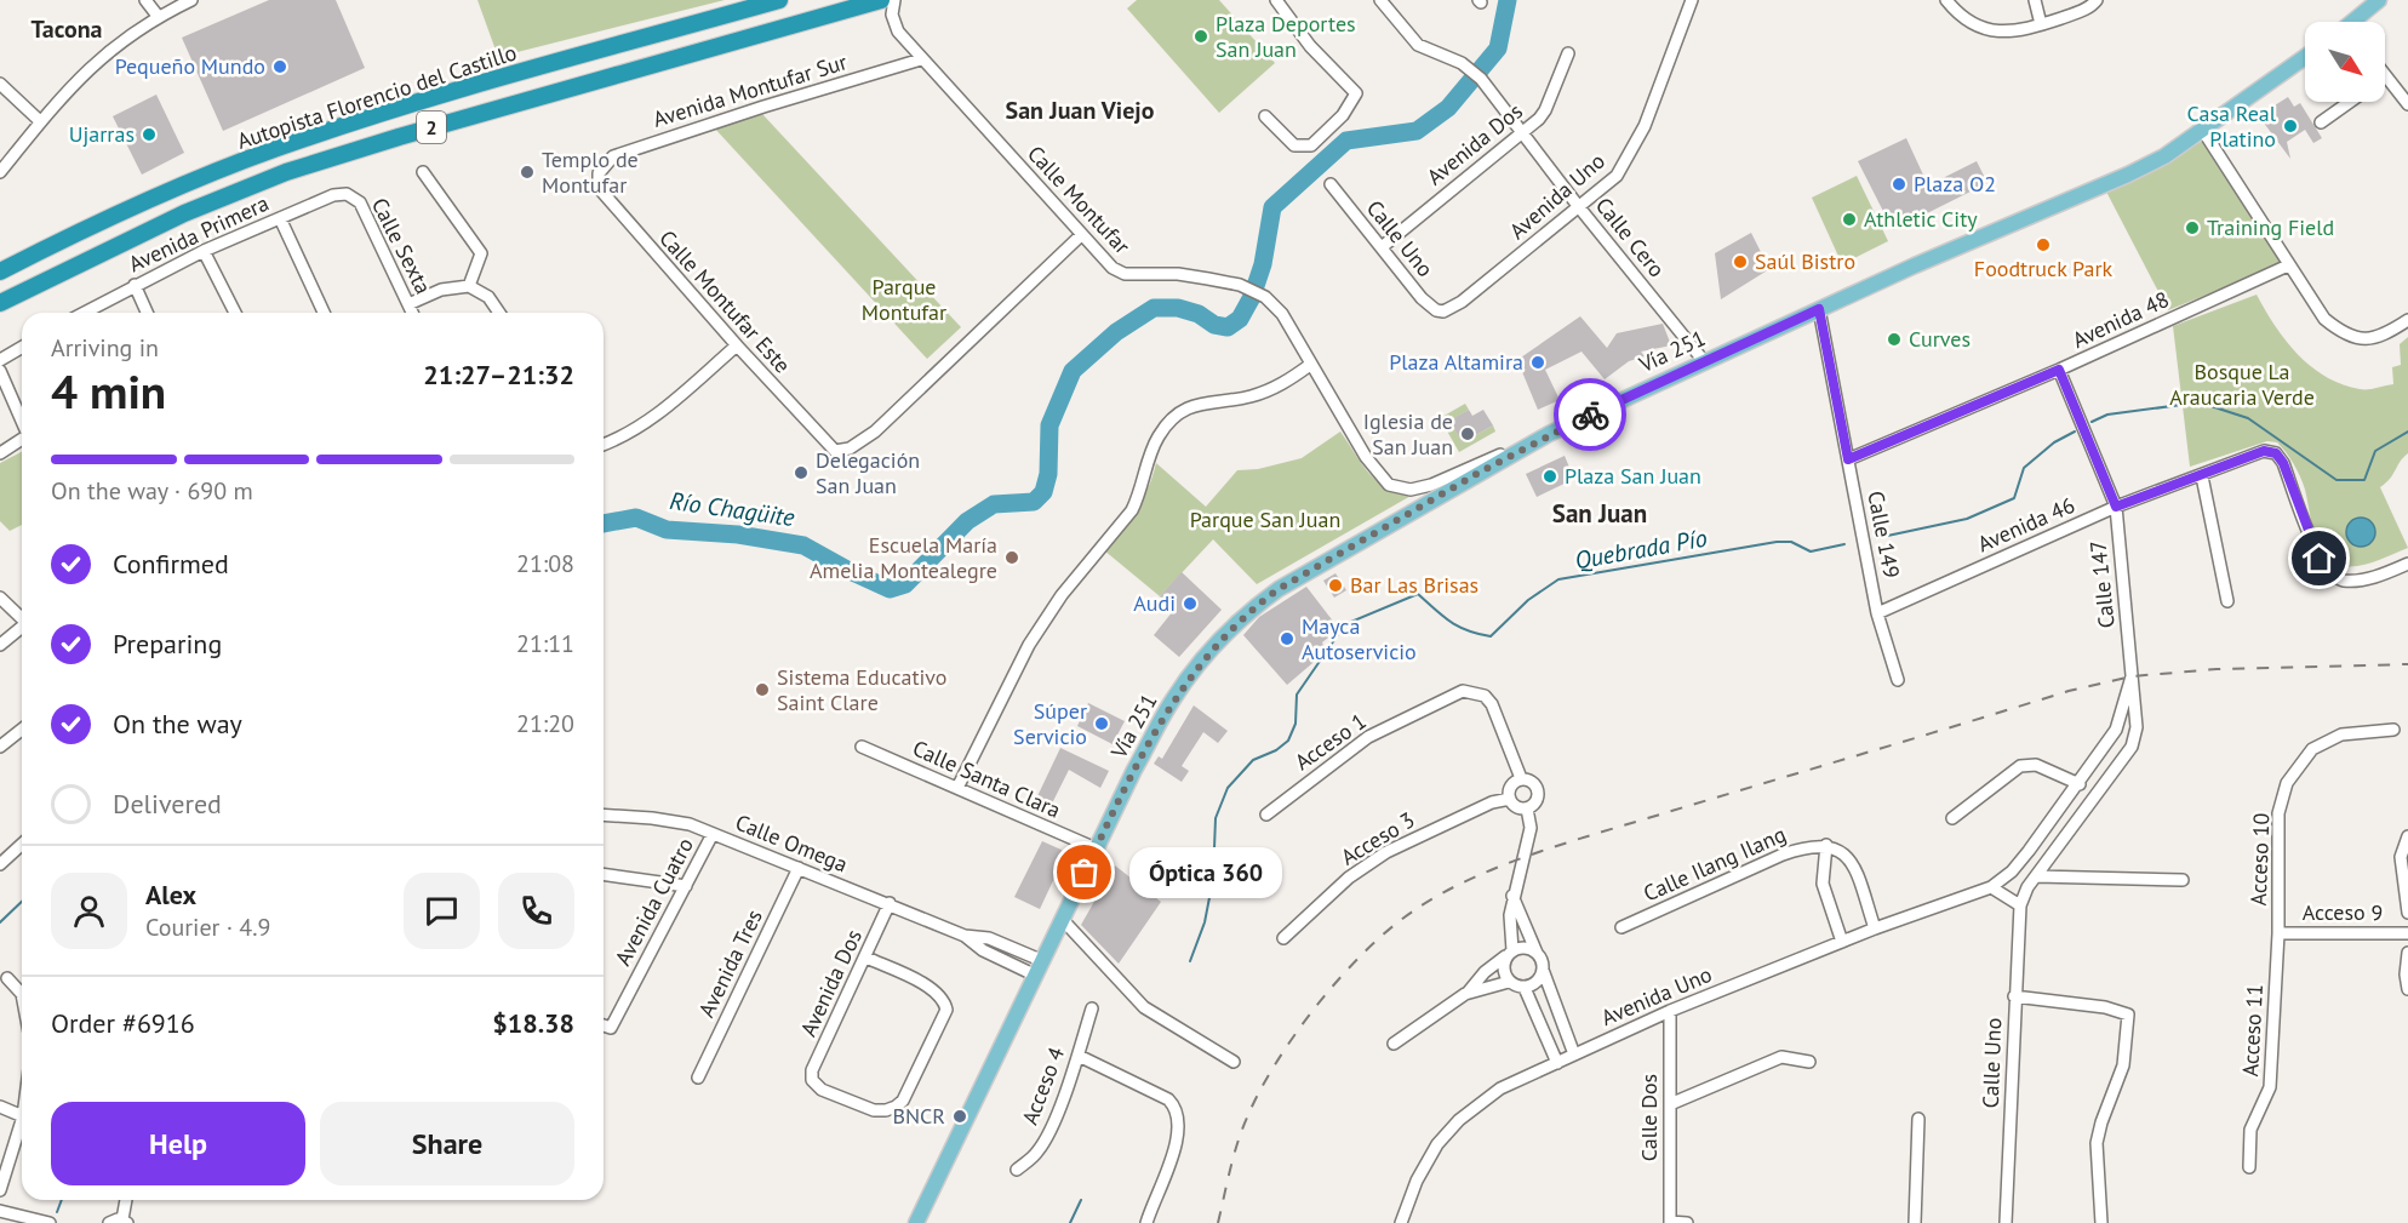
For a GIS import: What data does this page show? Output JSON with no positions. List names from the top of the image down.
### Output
{
  "streets": {
    "highway": ["Autopista Florencio del Castillo", "2"],
    "main road": ["Vía 251"],
    "street": [
      "Avenida Montufar Sur",
      "Avenida Dos",
      "Avenida Uno",
      "Calle Montufar",
      "Avenida Primera",
      "Calle Cero",
      "Calle Uno",
      "Calle Sexta",
      "Calle Montufar Este",
      "Avenida 48",
      "Avenida 46",
      "Calle 149",
      "Calle 147",
      "Acceso 1",
      "Calle Santa Clara",
      "Acceso 3",
      "Calle Omega",
      "Acceso 10",
      "Calle Ilang Ilang",
      "Avenida Cuatro",
      "Acceso 9",
      "Avenida Tres",
      "Acceso 11",
      "Acceso 4",
      "Calle Dos"
    ]
  },
  "crossings": [
    ["Avenida Montufar Sur", "Calle Montufar"],
    ["Avenida Montufar Sur", "Calle Montufar Este"],
    ["Avenida Dos", "Calle Cero"],
    ["Avenida Dos", "Calle Uno"],
    ["Avenida Dos", "Calle Omega"],
    ["Avenida Uno", "Calle Cero"],
    ["Avenida Uno", "Calle Uno"],
    ["Avenida Uno", "Calle 147"],
    ["Avenida Uno", "Calle Dos"],
    ["Calle Montufar", "Calle Montufar Este"],
    ["Calle Montufar", "Vía 251"],
    ["Avenida Primera", "Calle Sexta"],
    ["Calle Cero", "Vía 251"],
    ["Avenida 48", "Calle 149"],
    ["Avenida 48", "Calle 147"],
    ["Vía 251", "Calle 149"],
    ["Vía 251", "Calle Santa Clara"],
    ["Vía 251", "Calle Omega"],
    ["Avenida 46", "Calle 149"],
    ["Avenida 46", "Calle 147"],
    ["Acceso 1", "Acceso 3"],
    ["Calle Omega", "Avenida Cuatro"],
    ["Calle Omega", "Avenida Tres"],
    ["Acceso 10", "Acceso 9"],
    ["Acceso 10", "Acceso 11"],
    ["Acceso 9", "Acceso 11"]
  ],
  "districts": ["Tacona", "San Juan Viejo", "San Juan"],
  "water": ["Río Chagüite", "Quebrada Pío"],
  "parks": ["Parque Montufar", "Bosque La Araucaria Verde", "Parque San Juan"],
  "places": [
    "Plaza Deportes San Juan",
    "Pequeño Mundo",
    "Casa Real Platino",
    "Ujarras",
    "Templo de Montufar",
    "Plaza O2",
    "Athletic City",
    "Training Field",
    "Foodtruck Park",
    "Saúl Bistro",
    "Curves",
    "Plaza Altamira",
    "Iglesia de San Juan",
    "Delegación San Juan",
    "Plaza San Juan",
    "Escuela María Amelia Montealegre",
    "Bar Las Brisas",
    "Audi",
    "Mayca Autoservicio",
    "Sistema Educativo Saint Clare",
    "Súper Servicio",
    "Óptica 360",
    "BNCR"
  ],
  "north": "bottom right",
  "page": {
    "heading": ["4 min", "Arriving in", "21:27–21:32"],
    "panel": [
      "Alex",
      "Courier · 4.9",
      "Order #6916",
      "$18.38"
    ],
    "bar": "On the way · 690 m",
    "list": [
      ["Confirmed", "21:08"],
      ["Preparing", "21:11"],
      ["On the way", "21:20"],
      "Delivered"
    ],
    "bubble": "Óptica 360",
    "buttons": ["Help", "Share"]
  }
}
